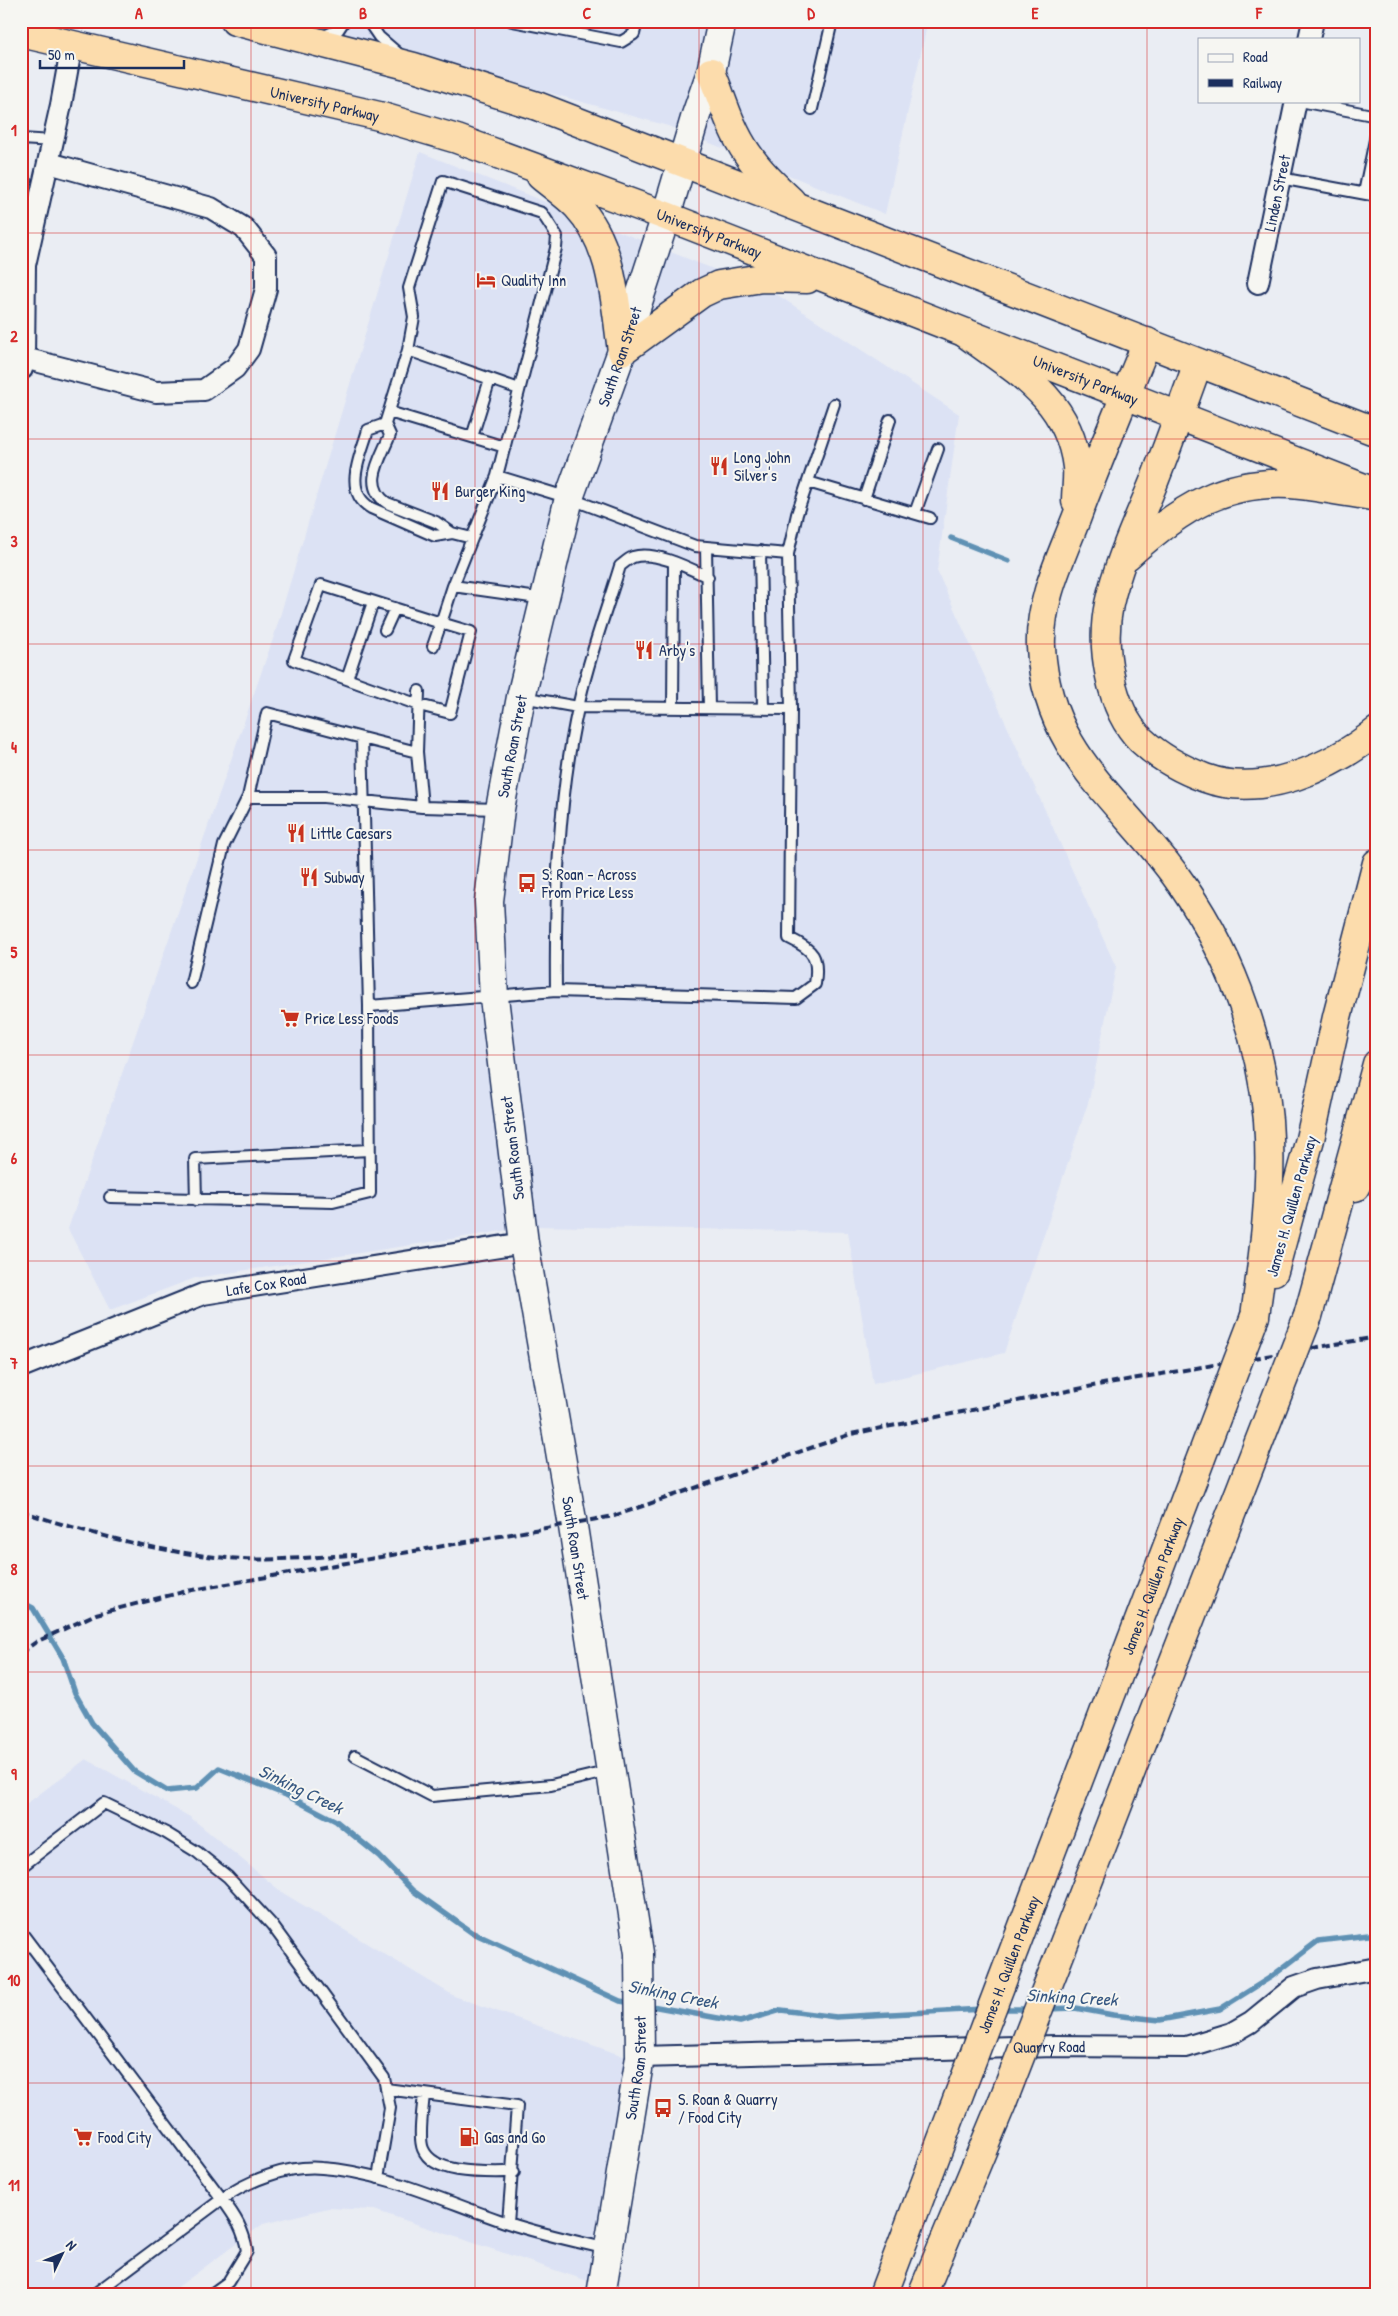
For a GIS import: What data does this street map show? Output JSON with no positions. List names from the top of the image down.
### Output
{
  "streets": {
    "highway": ["University Parkway", "James H. Quillen Parkway"],
    "main road": ["South Roan Street"],
    "street": ["Linden Street", "Lafe Cox Road", "Quarry Road"]
  },
  "crossings": [
    ["University Parkway", "South Roan Street"],
    ["South Roan Street", "Lafe Cox Road"],
    ["South Roan Street", "Quarry Road"]
  ],
  "water": ["Sinking Creek"],
  "places": {
    "hotel": ["Quality Inn"],
    "restaurant": [
      "Long John Silver's",
      "Burger King",
      "Arby's",
      "Little Caesars",
      "Subway"
    ],
    "bus stop": ["S. Roan - Across From Price Less", "S. Roan & Quarry / Food City"],
    "supermarket": ["Price Less Foods", "Food City"],
    "fuel station": ["Gas and Go"]
  },
  "legend": ["Road", "Railway"],
  "scale_bar": "50 m",
  "north": "top right",
  "grid": {
    "columns": [
      "A",
      "B",
      "C",
      "D",
      "E",
      "F"
    ],
    "rows": [
      "1",
      "2",
      "3",
      "4",
      "5",
      "6",
      "7",
      "8",
      "9",
      "10",
      "11"
    ]
  }
}
